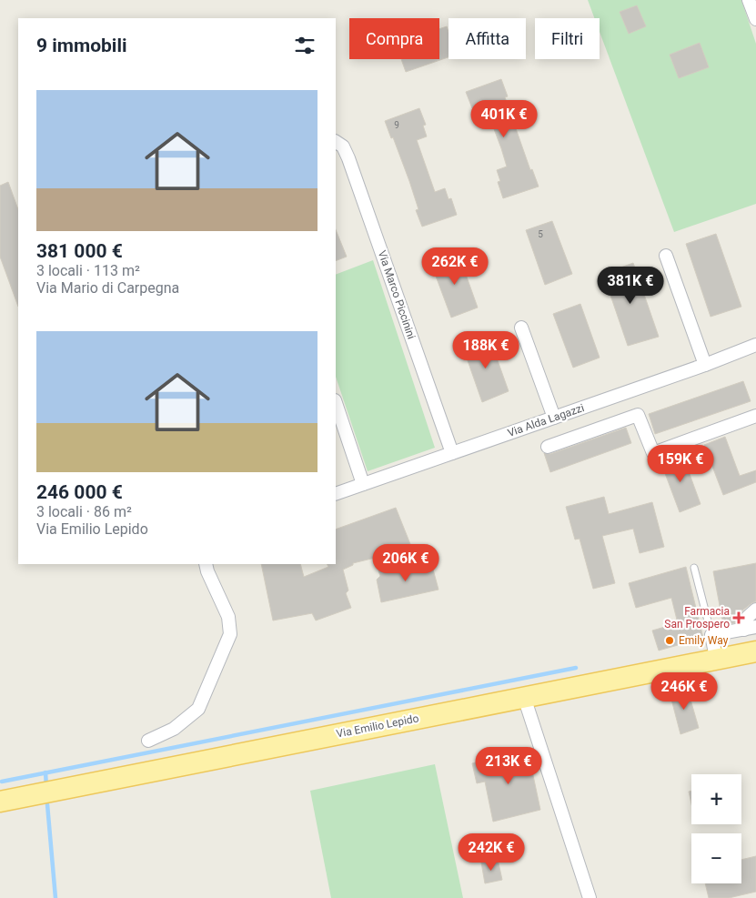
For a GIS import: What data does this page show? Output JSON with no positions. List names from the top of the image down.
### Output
{
  "streets": {
    "main road": ["Via Emilio Lepido"],
    "street": ["Via Marco Piccinini", "Via Alda Lagazzi"]
  },
  "crossings": [
    ["Via Marco Piccinini", "Via Alda Lagazzi"]
  ],
  "places": {
    "health": ["Farmacia San Prospero"],
    "other": ["Emily Way"]
  },
  "house_numbers": ["9", "5"],
  "page": {
    "chip": ["Compra", "Affitta", "Filtri"],
    "heading": "9 immobili",
    "list": [
      {
        "name": "381 000 €",
        "note": "3 locali · 113 m² · Via Mario di Carpegna"
      },
      {
        "name": "246 000 €",
        "note": "3 locali · 86 m² · Via Emilio Lepido"
      }
    ],
    "price": [
      "401K €",
      "262K €",
      "381K €",
      "188K €",
      "159K €",
      "206K €",
      "246K €",
      "213K €",
      "242K €"
    ],
    "map_buttons": ["+", "−"]
  }
}
